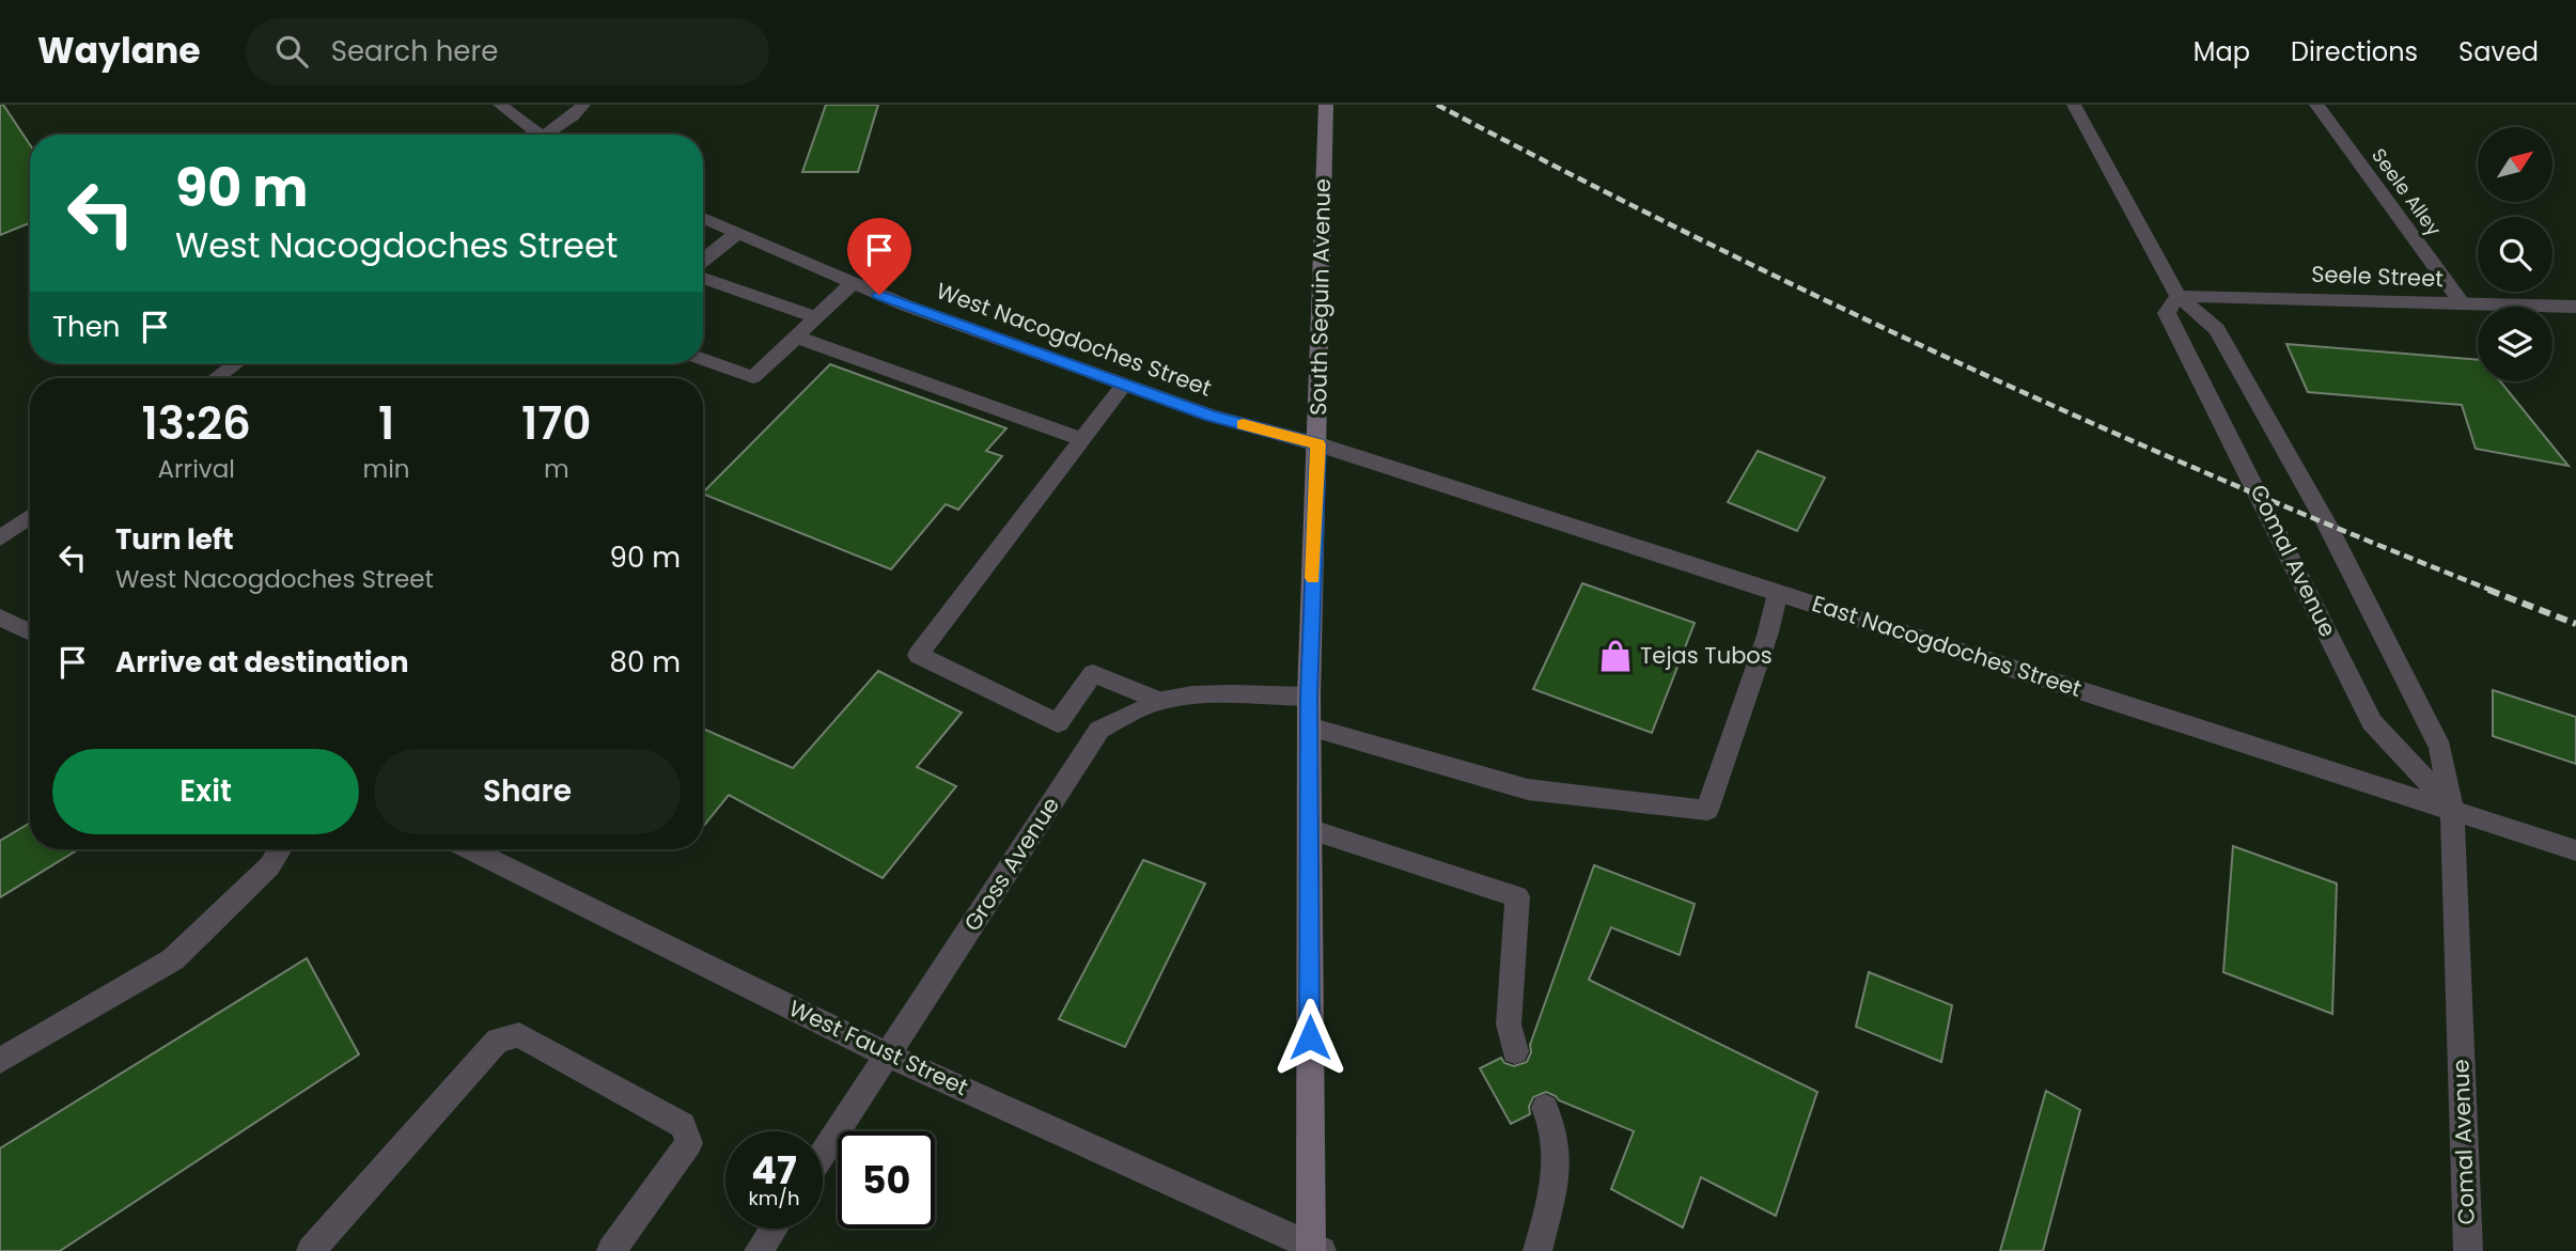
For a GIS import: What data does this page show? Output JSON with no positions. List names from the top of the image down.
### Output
{
  "streets": {
    "main road": ["South Seguin Avenue"],
    "street": [
      "Seele Alley",
      "Seele Street",
      "West Nacogdoches Street",
      "Comal Avenue",
      "East Nacogdoches Street",
      "Gross Avenue",
      "West Faust Street"
    ]
  },
  "crossings": [
    ["Seele Alley", "Seele Street"],
    ["Seele Street", "Comal Avenue"],
    ["South Seguin Avenue", "West Nacogdoches Street"],
    ["South Seguin Avenue", "East Nacogdoches Street"],
    ["South Seguin Avenue", "Gross Avenue"],
    ["South Seguin Avenue", "West Faust Street"],
    ["West Nacogdoches Street", "East Nacogdoches Street"],
    ["Comal Avenue", "East Nacogdoches Street"],
    ["Gross Avenue", "West Faust Street"]
  ],
  "places": {
    "shop": ["Tejas Tubos"]
  },
  "north": "top right",
  "page": {
    "header": "Waylane",
    "search": "Search here",
    "nav": ["Map", "Directions", "Saved"],
    "turn": ["90 m", "West Nacogdoches Street"],
    "then": "Then",
    "eta": [
      "13:26",
      "Arrival",
      "1",
      "min",
      "170",
      "m"
    ],
    "list": [
      {
        "name": "Turn left",
        "note": "West Nacogdoches Street",
        "value": "90 m"
      },
      {
        "name": "Arrive at destination",
        "value": "80 m"
      }
    ],
    "buttons": ["Exit", "Share"],
    "speed": "47 km/h",
    "limit": "50"
  }
}
